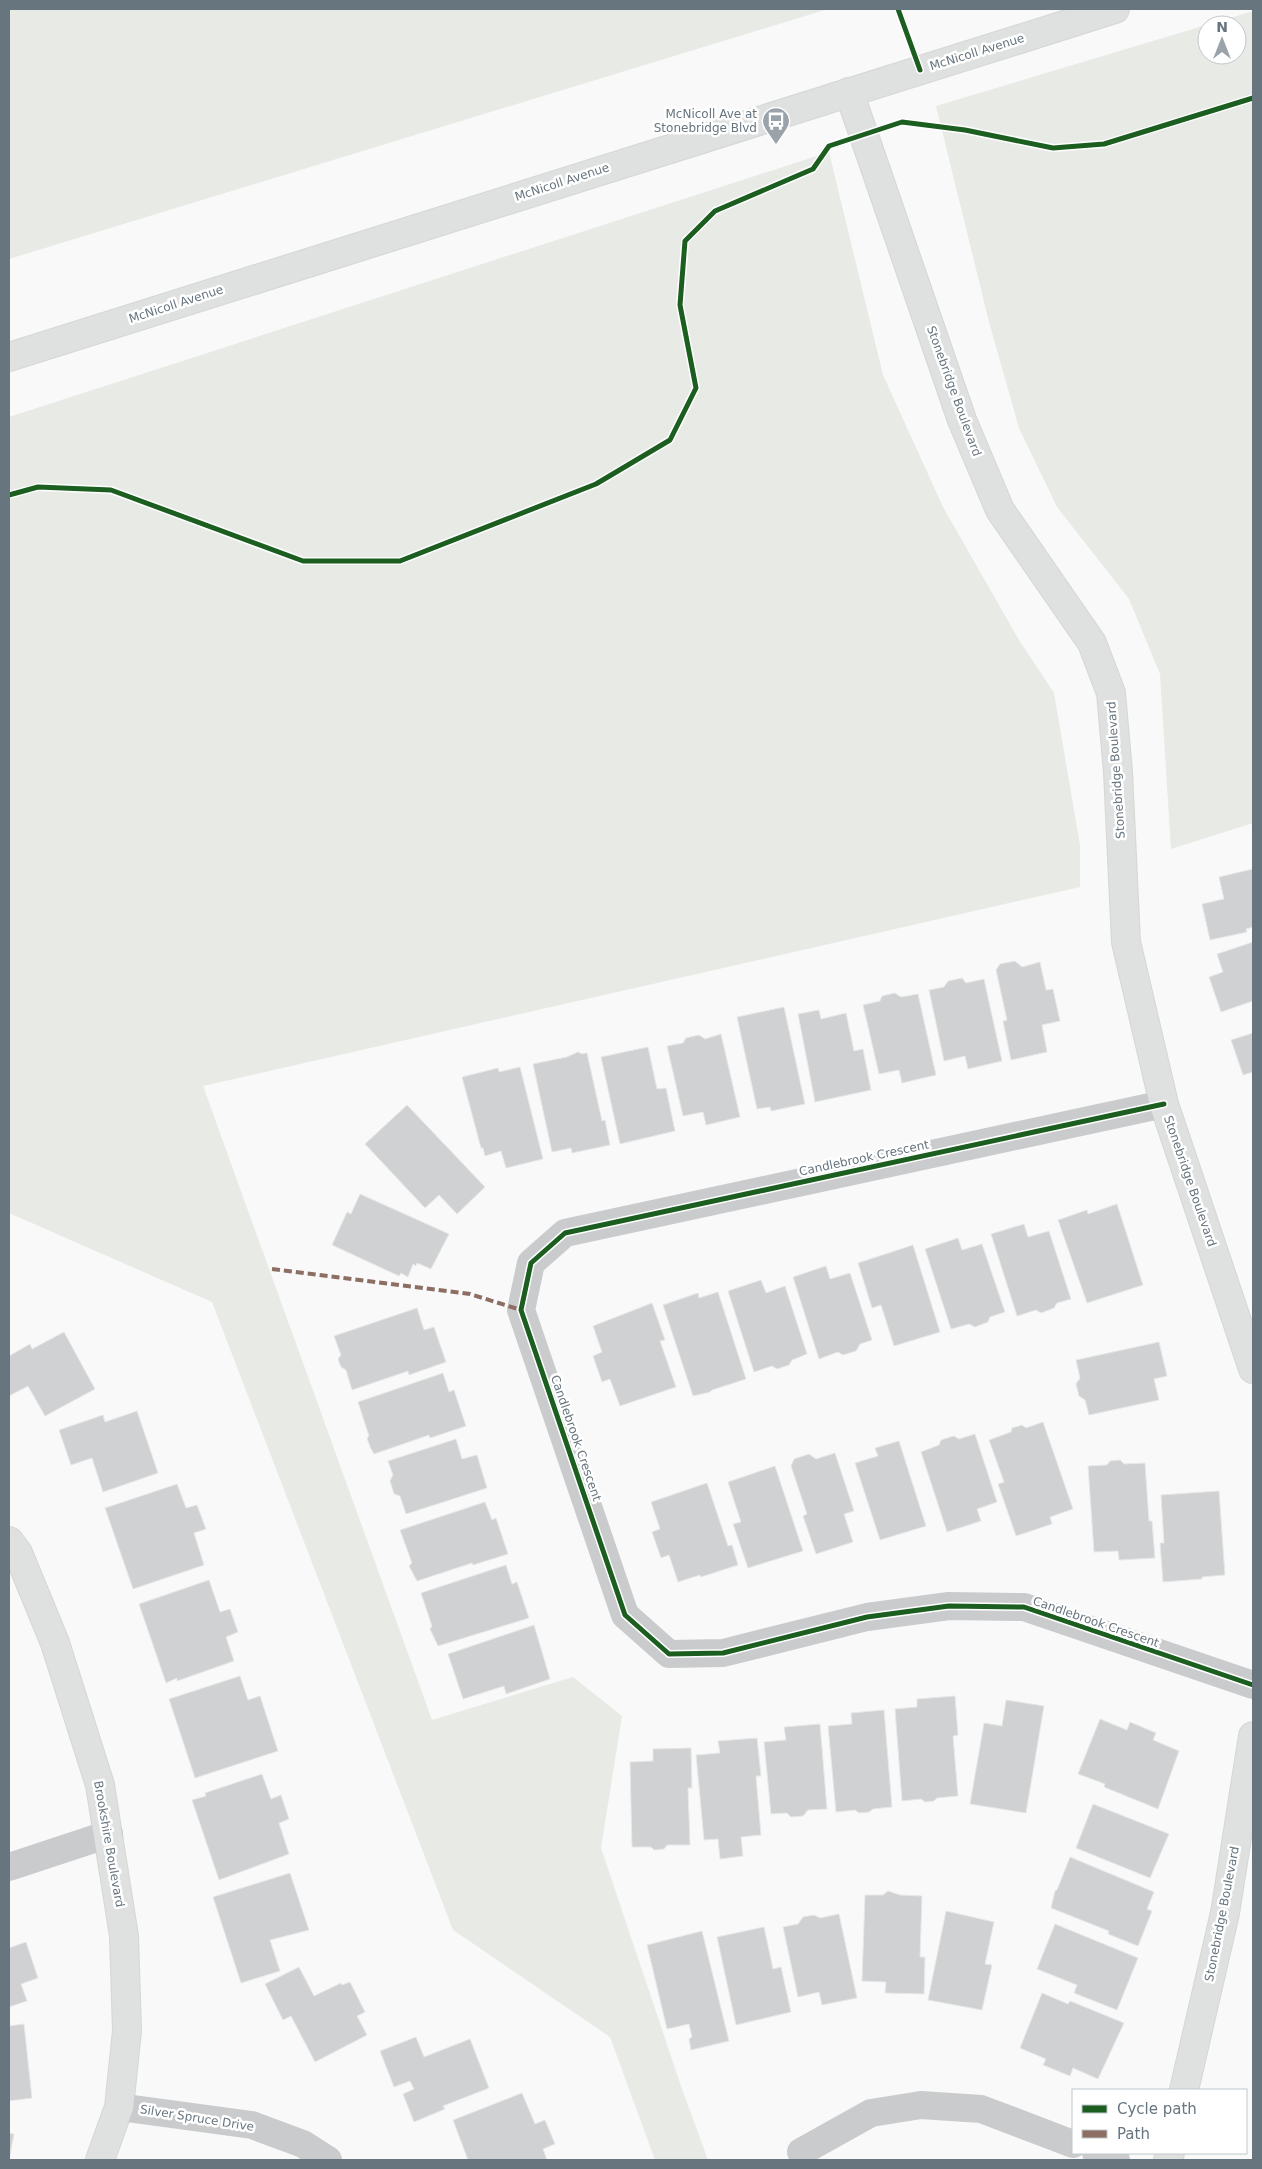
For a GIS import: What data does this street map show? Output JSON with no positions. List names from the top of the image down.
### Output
{
  "streets": {
    "street": [
      "McNicoll Avenue",
      "Stonebridge Boulevard",
      "Candlebrook Crescent",
      "Brookshire Boulevard",
      "Silver Spruce Drive"
    ]
  },
  "crossings": [
    ["McNicoll Avenue", "Stonebridge Boulevard"],
    ["Stonebridge Boulevard", "Candlebrook Crescent"],
    ["Brookshire Boulevard", "Silver Spruce Drive"]
  ],
  "places": {
    "bus stop": ["McNicoll Ave at Stonebridge Blvd"]
  },
  "legend": ["Cycle path", "Path"],
  "north": "top"
}
